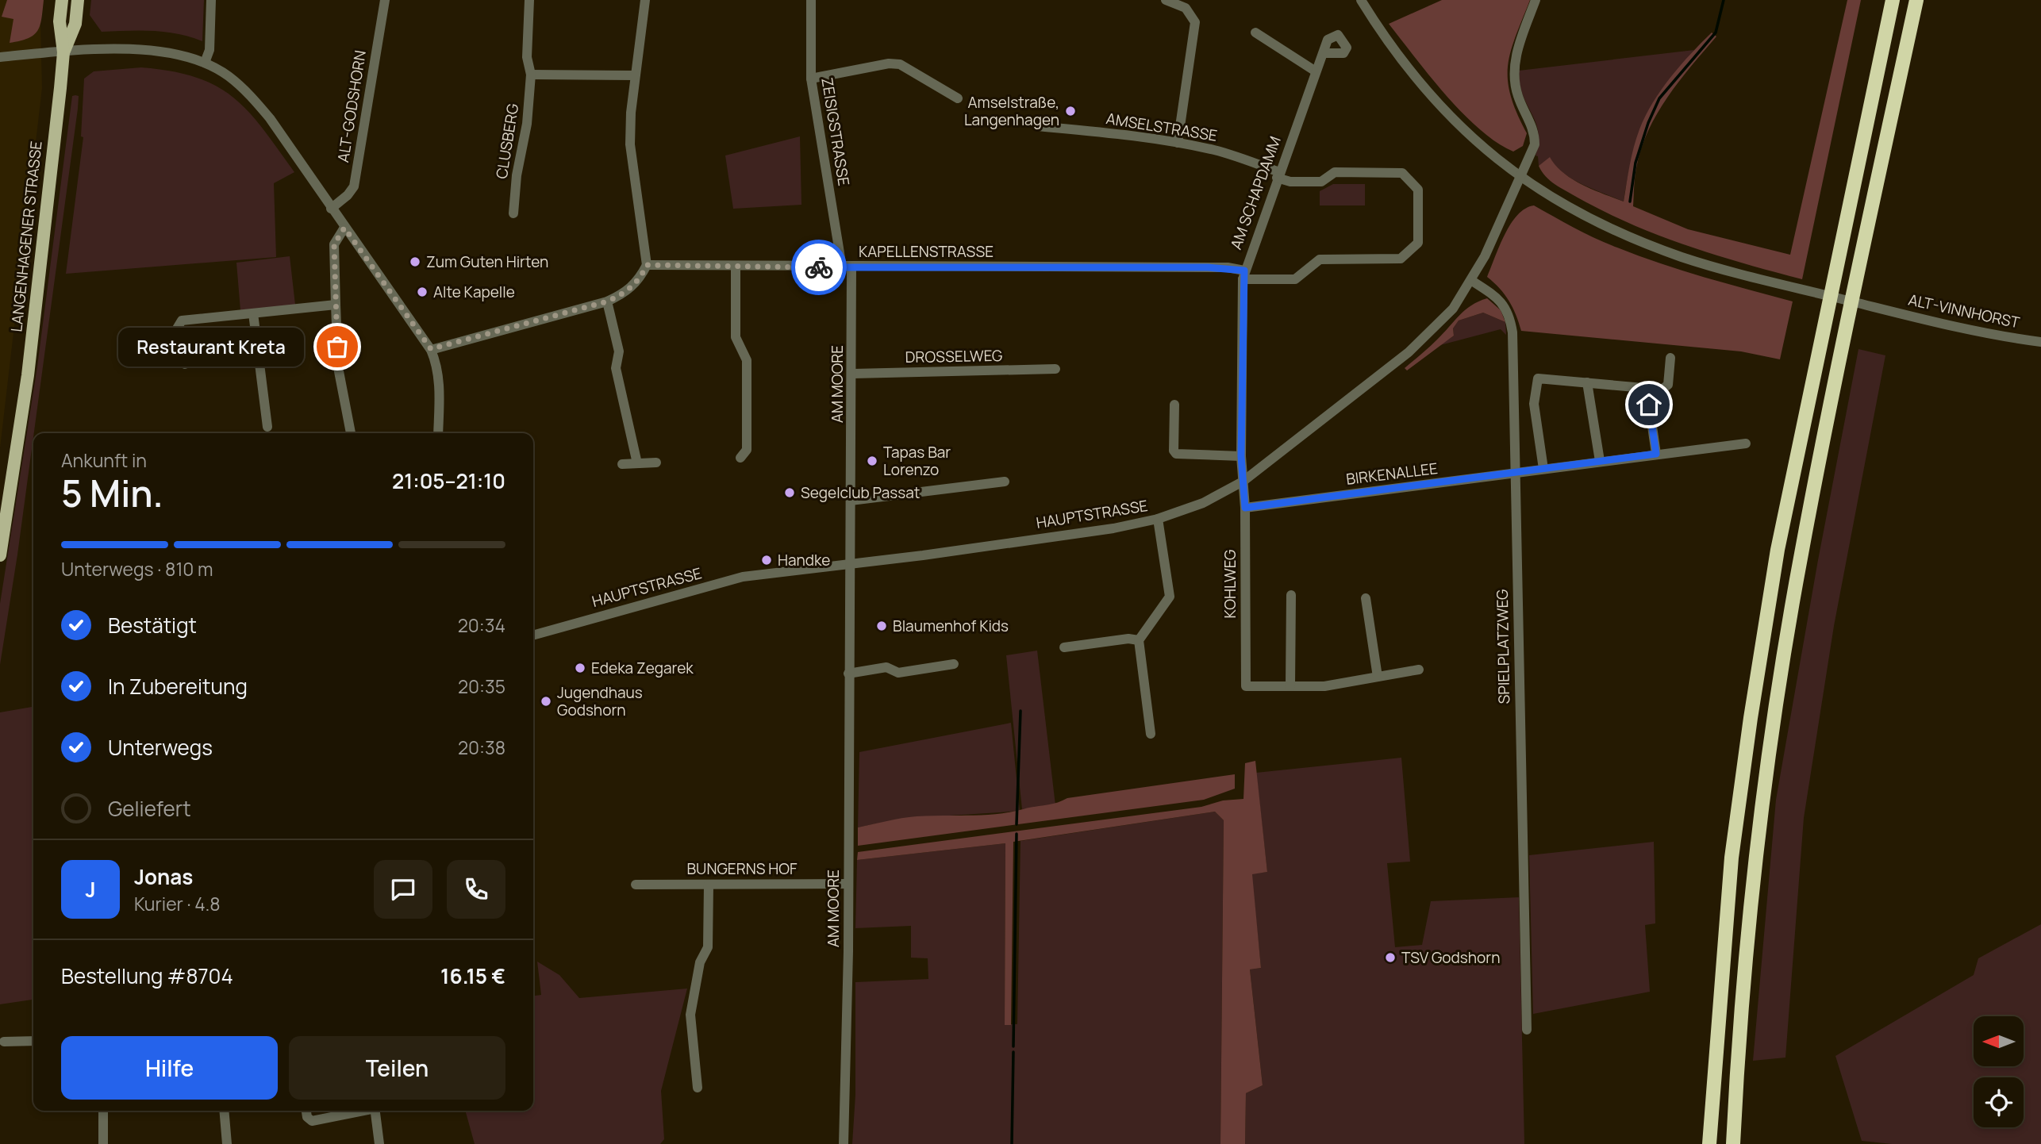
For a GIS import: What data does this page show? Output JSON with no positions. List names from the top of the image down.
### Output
{
  "streets": {
    "main road": ["LANGENHAGENER STRASSE"],
    "street": [
      "ALT-GODSHORN",
      "AMSELSTRASSE",
      "ZEISIGSTRASSE",
      "CLUSBERG",
      "AM SCHAPDAMM",
      "KAPELLENSTRASSE",
      "ALT-VINNHORST",
      "DROSSELWEG",
      "AM MOORE",
      "BIRKENALLEE",
      "HAUPTSTRASSE",
      "KOHLWEG",
      "SPIELPLATZWEG",
      "BUNGERNS HOF"
    ]
  },
  "crossings": [
    ["AMSELSTRASSE", "AM SCHAPDAMM"],
    ["AMSELSTRASSE", "KAPELLENSTRASSE"],
    ["ZEISIGSTRASSE", "KAPELLENSTRASSE"],
    ["ZEISIGSTRASSE", "AM MOORE"],
    ["AM SCHAPDAMM", "KAPELLENSTRASSE"],
    ["AM SCHAPDAMM", "HAUPTSTRASSE"],
    ["AM SCHAPDAMM", "KOHLWEG"],
    ["KAPELLENSTRASSE", "AM MOORE"],
    ["ALT-VINNHORST", "HAUPTSTRASSE"],
    ["DROSSELWEG", "AM MOORE"],
    ["AM MOORE", "HAUPTSTRASSE"],
    ["AM MOORE", "BUNGERNS HOF"],
    ["BIRKENALLEE", "KOHLWEG"],
    ["BIRKENALLEE", "SPIELPLATZWEG"],
    ["HAUPTSTRASSE", "KOHLWEG"],
    ["HAUPTSTRASSE", "SPIELPLATZWEG"]
  ],
  "places": [
    "Amselstraße, Langenhagen",
    "Zum Guten Hirten",
    "Alte Kapelle",
    "Restaurant Kreta",
    "Tapas Bar Lorenzo",
    "Segelclub Passat",
    "Handke",
    "Blaumenhof Kids",
    "Edeka Zegarek",
    "Jugendhaus Godshorn",
    "TSV Godshorn"
  ],
  "north": "left",
  "page": {
    "bubble": "Restaurant Kreta",
    "heading": ["5 Min.", "Ankunft in", "21:05–21:10"],
    "panel": [
      "Jonas",
      "Kurier · 4.8",
      "Bestellung #8704",
      "16.15 €"
    ],
    "bar": "Unterwegs · 810 m",
    "list": [
      ["Bestätigt", "20:34"],
      ["In Zubereitung", "20:35"],
      ["Unterwegs", "20:38"],
      "Geliefert"
    ],
    "round": "J",
    "buttons": ["Hilfe", "Teilen"]
  }
}
